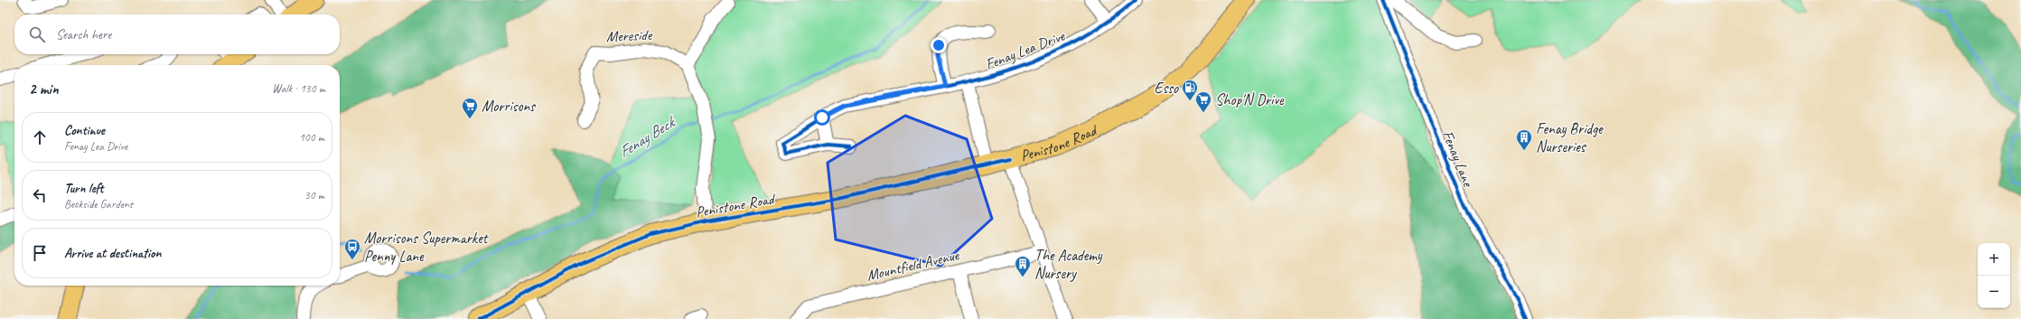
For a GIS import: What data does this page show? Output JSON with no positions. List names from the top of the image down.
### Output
{
  "streets": {
    "highway": ["Penistone Road"],
    "street": [
      "Mereside",
      "Fenay Lea Drive",
      "Fenay Lane",
      "Mountfield Avenue"
    ]
  },
  "water": ["Fenay Beck"],
  "places": {
    "fuel station": ["Esso"],
    "supermarket": ["Shop'N Drive", "Morrisons"],
    "building": ["Fenay Bridge Nurseries", "The Academy Nursery"],
    "bus stop": ["Morrisons Supermarket Penny Lane"]
  },
  "page": {
    "search": "Search here",
    "heading": ["2 min", "Walk · 130 m"],
    "list": [
      ["Continue", "Fenay Lea Drive", "100 m"],
      ["Turn left", "Beckside Gardens", "30 m"],
      "Arrive at destination"
    ],
    "map_buttons": ["+", "−"]
  }
}
